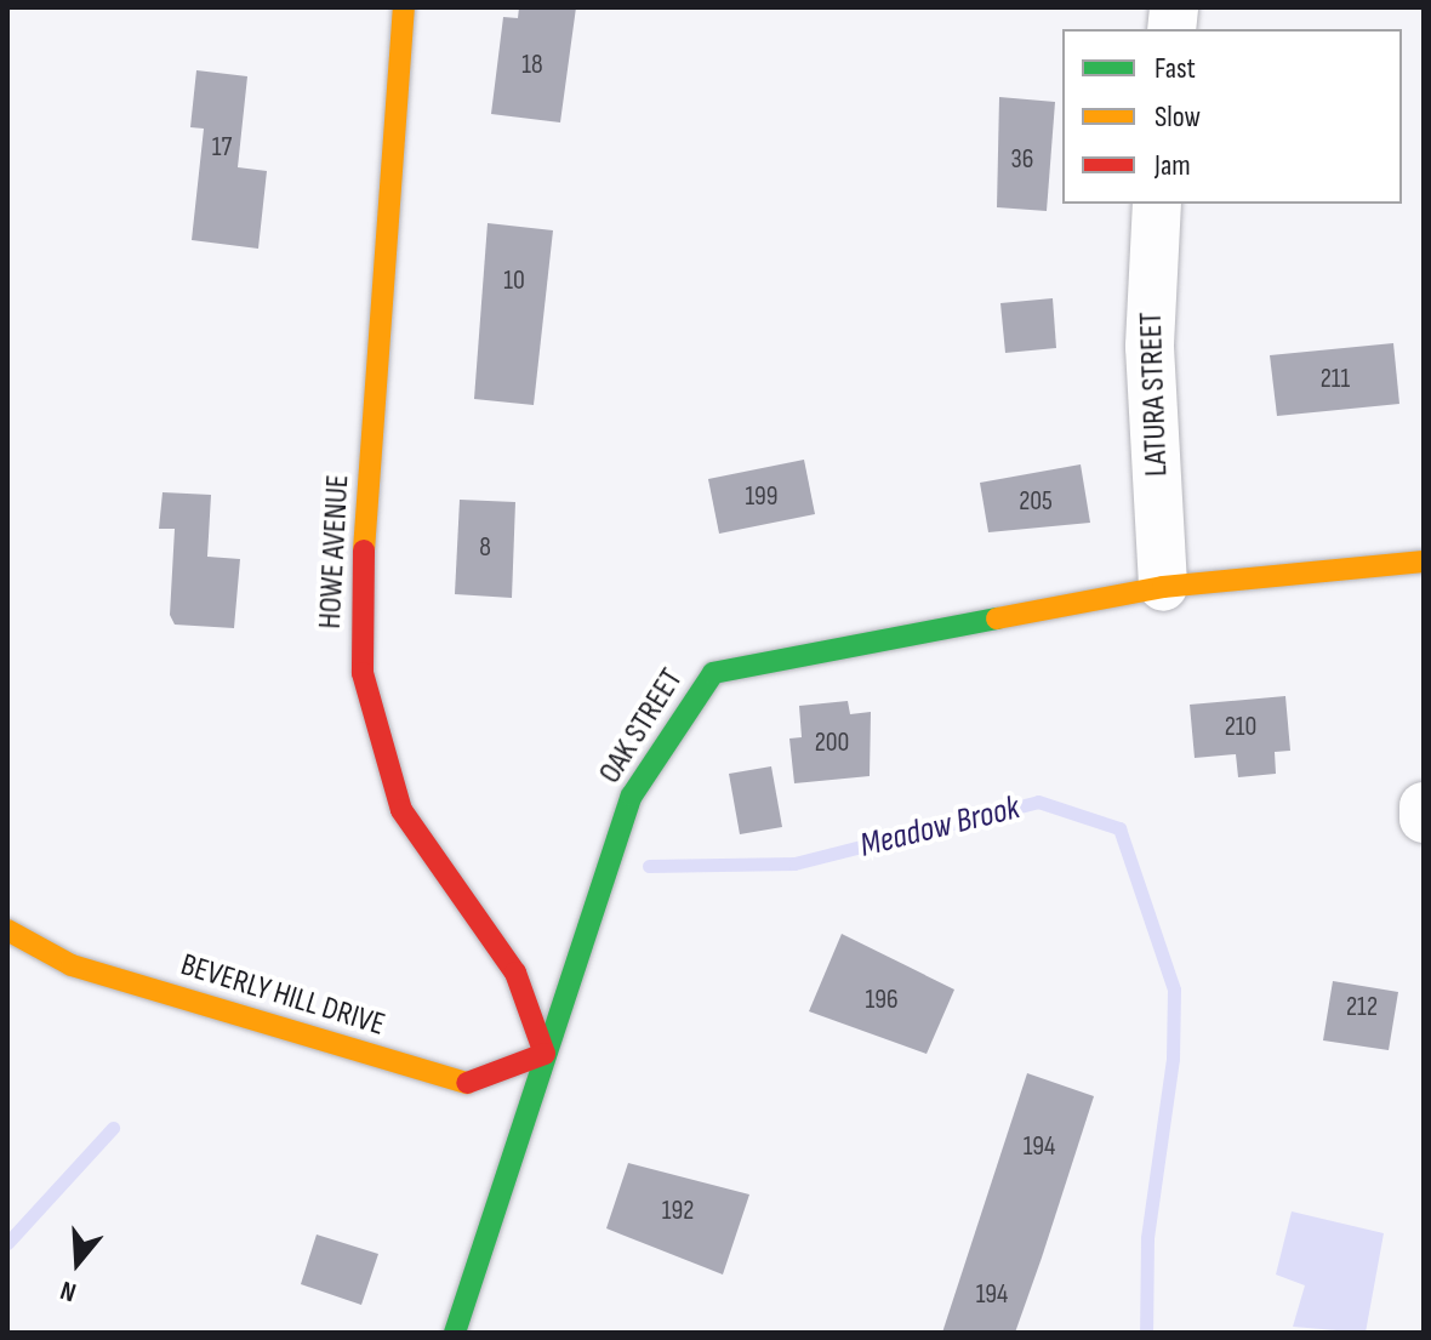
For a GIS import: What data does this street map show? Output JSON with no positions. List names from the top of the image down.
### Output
{
  "streets": {
    "street": [
      "LATURA STREET",
      "HOWE AVENUE",
      "OAK STREET",
      "BEVERLY HILL DRIVE"
    ]
  },
  "crossings": [
    ["LATURA STREET", "OAK STREET"],
    ["HOWE AVENUE", "OAK STREET"],
    ["HOWE AVENUE", "BEVERLY HILL DRIVE"],
    ["OAK STREET", "BEVERLY HILL DRIVE"]
  ],
  "water": ["Meadow Brook"],
  "house_numbers": [
    "18",
    "17",
    "36",
    "10",
    "211",
    "199",
    "205",
    "8",
    "210",
    "200",
    "196",
    "212",
    "194",
    "192",
    "194"
  ],
  "legend": ["Fast", "Slow", "Jam"],
  "north": "bottom"
}
